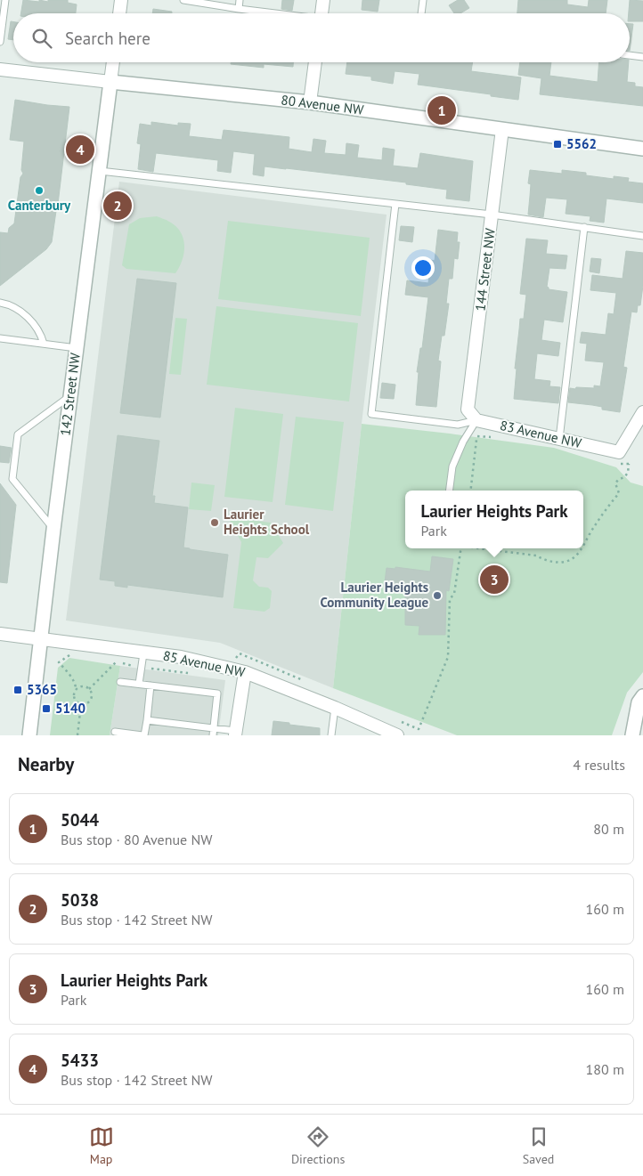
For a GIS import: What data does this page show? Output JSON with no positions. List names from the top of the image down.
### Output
{
  "streets": {
    "street": [
      "80 Avenue NW",
      "144 Street NW",
      "142 Street NW",
      "83 Avenue NW",
      "85 Avenue NW"
    ]
  },
  "crossings": [
    ["80 Avenue NW", "144 Street NW"],
    ["80 Avenue NW", "142 Street NW"],
    ["144 Street NW", "83 Avenue NW"],
    ["142 Street NW", "85 Avenue NW"]
  ],
  "places": {
    "transit": ["5562", "5365", "5140"],
    "other": ["Canterbury", "Laurier Heights School", "Laurier Heights Community League"]
  },
  "page": {
    "search": "Search here",
    "pins": [
      "1",
      "4",
      "2",
      "3"
    ],
    "popup": ["Laurier Heights Park", "Park"],
    "heading": ["Nearby", "4 results"],
    "list": [
      {
        "mark": "1",
        "name": "5044",
        "note": "Bus stop · 80 Avenue NW",
        "value": "80 m"
      },
      {
        "mark": "2",
        "name": "5038",
        "note": "Bus stop · 142 Street NW",
        "value": "160 m"
      },
      {
        "mark": "3",
        "name": "Laurier Heights Park",
        "note": "Park",
        "value": "160 m"
      },
      {
        "mark": "4",
        "name": "5433",
        "note": "Bus stop · 142 Street NW",
        "value": "180 m"
      }
    ],
    "nav": ["Map", "Directions", "Saved"]
  }
}
